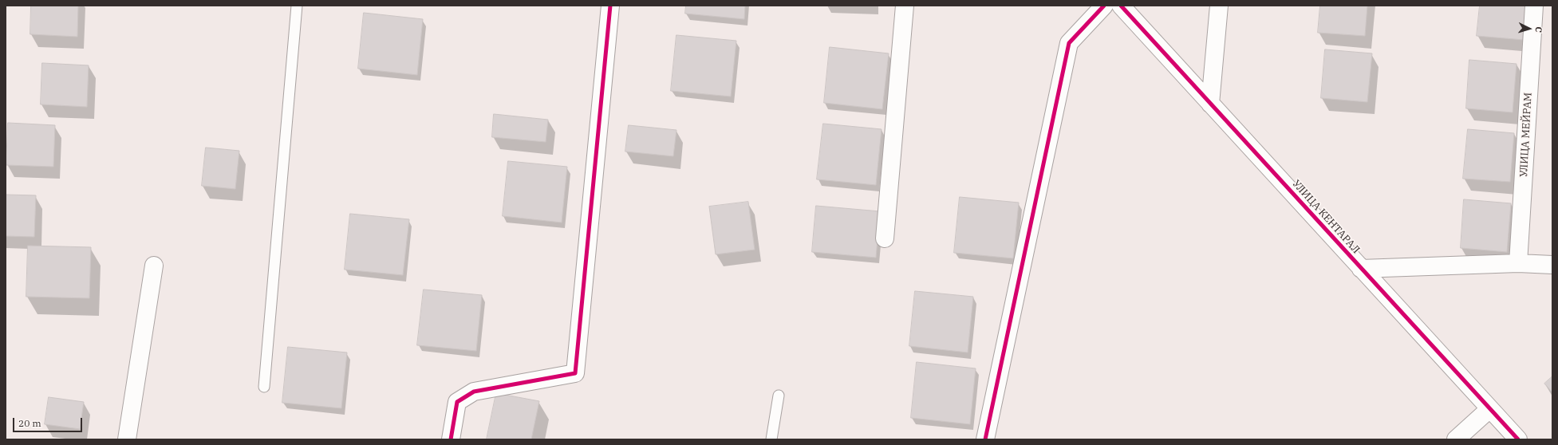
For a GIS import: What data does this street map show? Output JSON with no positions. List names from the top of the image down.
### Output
{
  "streets": {
    "street": ["УЛИЦА МЕЙРАМ", "УЛИЦА КЕНТАРАЛ"]
  },
  "scale_bar": "20 m",
  "north": "right"
}
